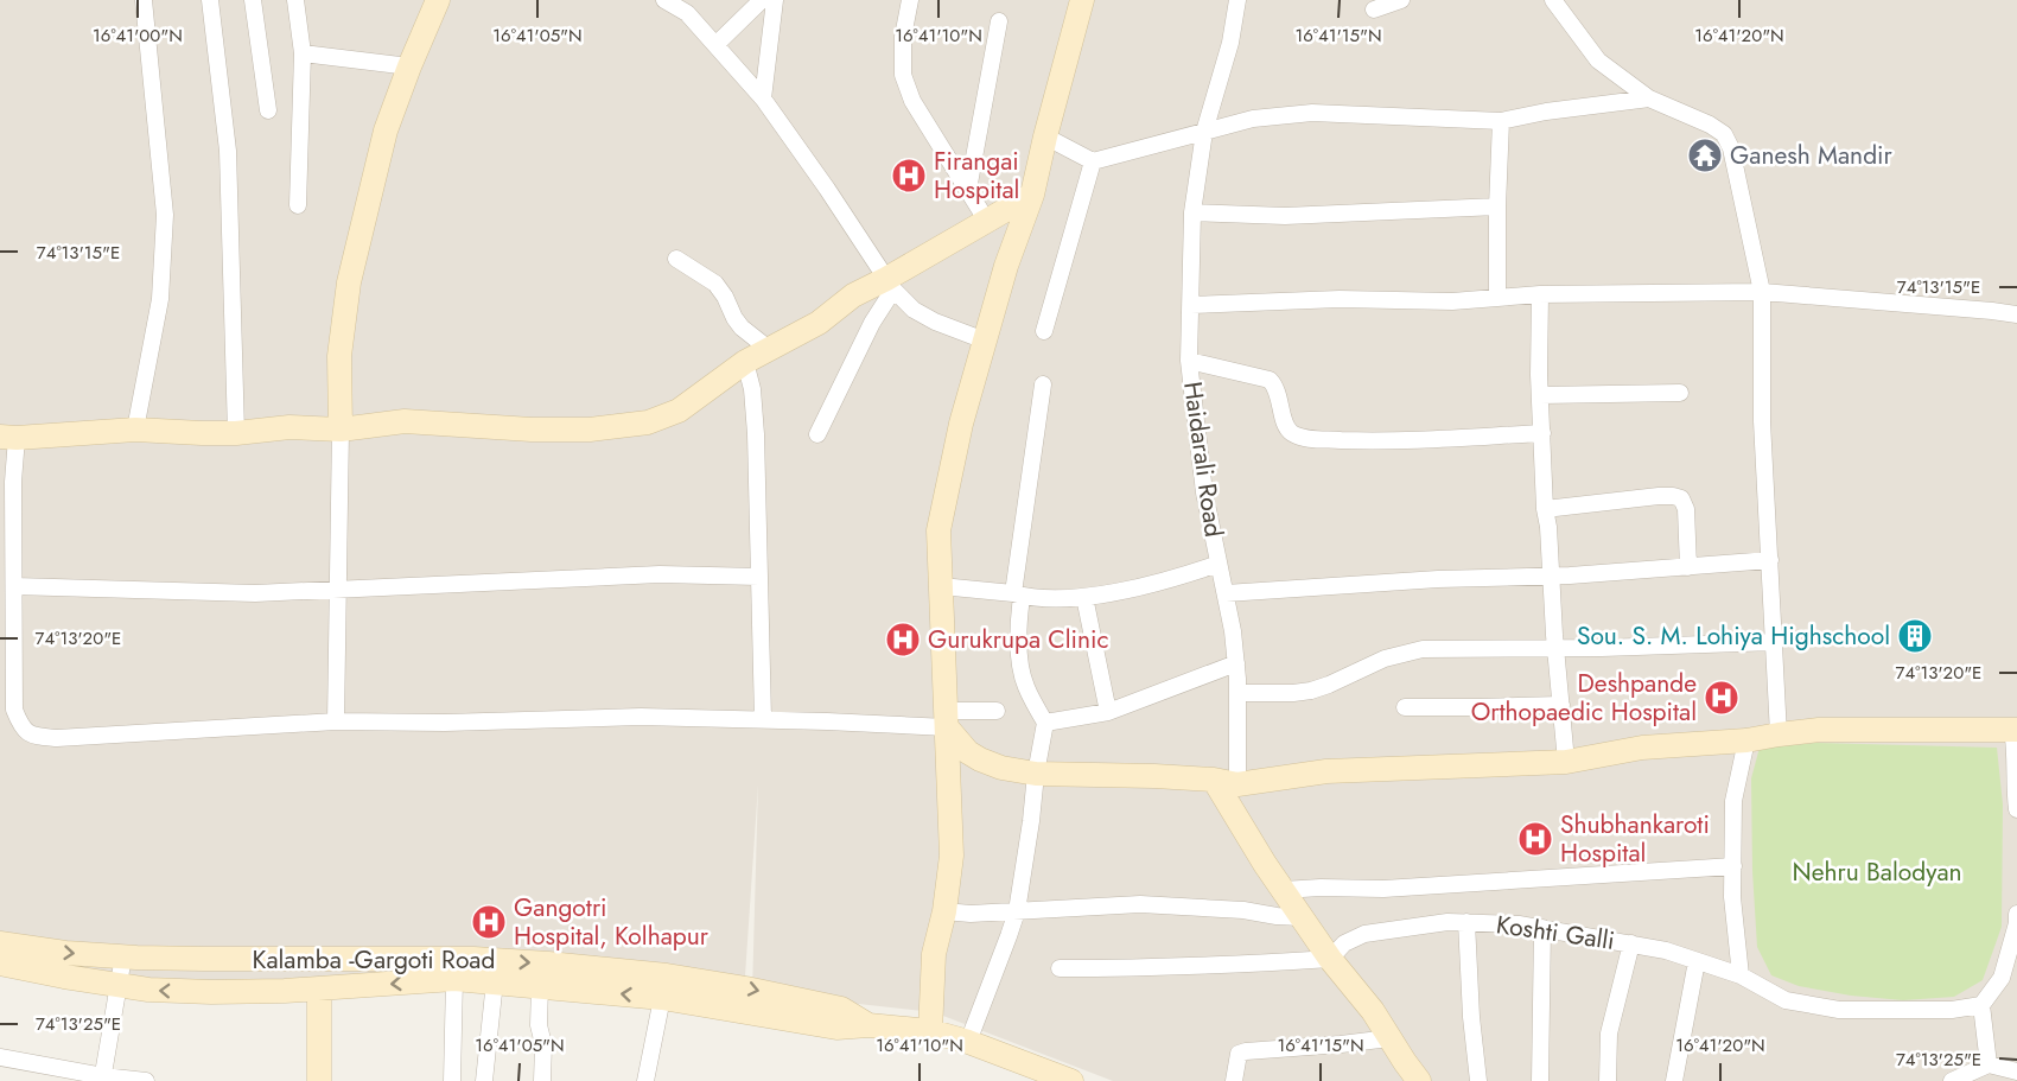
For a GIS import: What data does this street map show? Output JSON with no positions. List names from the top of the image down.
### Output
{
  "streets": {
    "street": ["Haidarali Road", "Koshti Galli", "Kalamba -Gargoti Road"]
  },
  "parks": ["Nehru Balodyan"],
  "places": {
    "temple": ["Ganesh Mandir"],
    "hospital": [
      "Firangai Hospital",
      "Gurukrupa Clinic",
      "Deshpande Orthopaedic Hospital",
      "Shubhankaroti Hospital",
      "Gangotri Hospital, Kolhapur"
    ],
    "building": ["Sou. S. M. Lohiya Highschool"]
  },
  "coordinates": [
    "16°41'00\"N",
    "16°41'05\"N",
    "16°41'10\"N",
    "16°41'15\"N",
    "16°41'20\"N",
    "74°13'15\"E",
    "74°13'20\"E",
    "74°13'25\"E"
  ]
}
